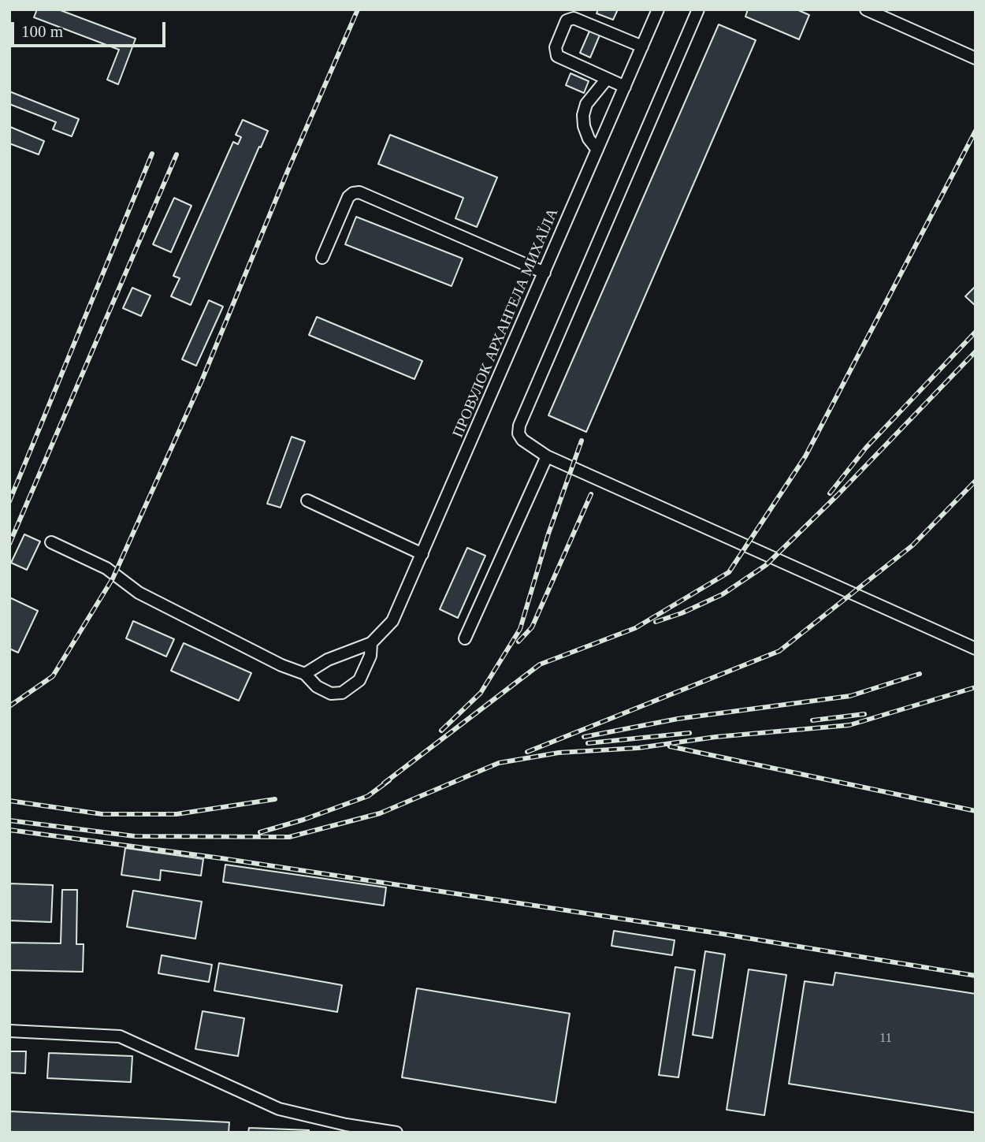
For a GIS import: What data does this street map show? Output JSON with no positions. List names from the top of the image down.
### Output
{
  "streets": {
    "street": ["ПРОВУЛОК АРХАНГЕЛА МИХАЇЛА"]
  },
  "house_numbers": ["11"],
  "scale_bar": "100 m"
}
